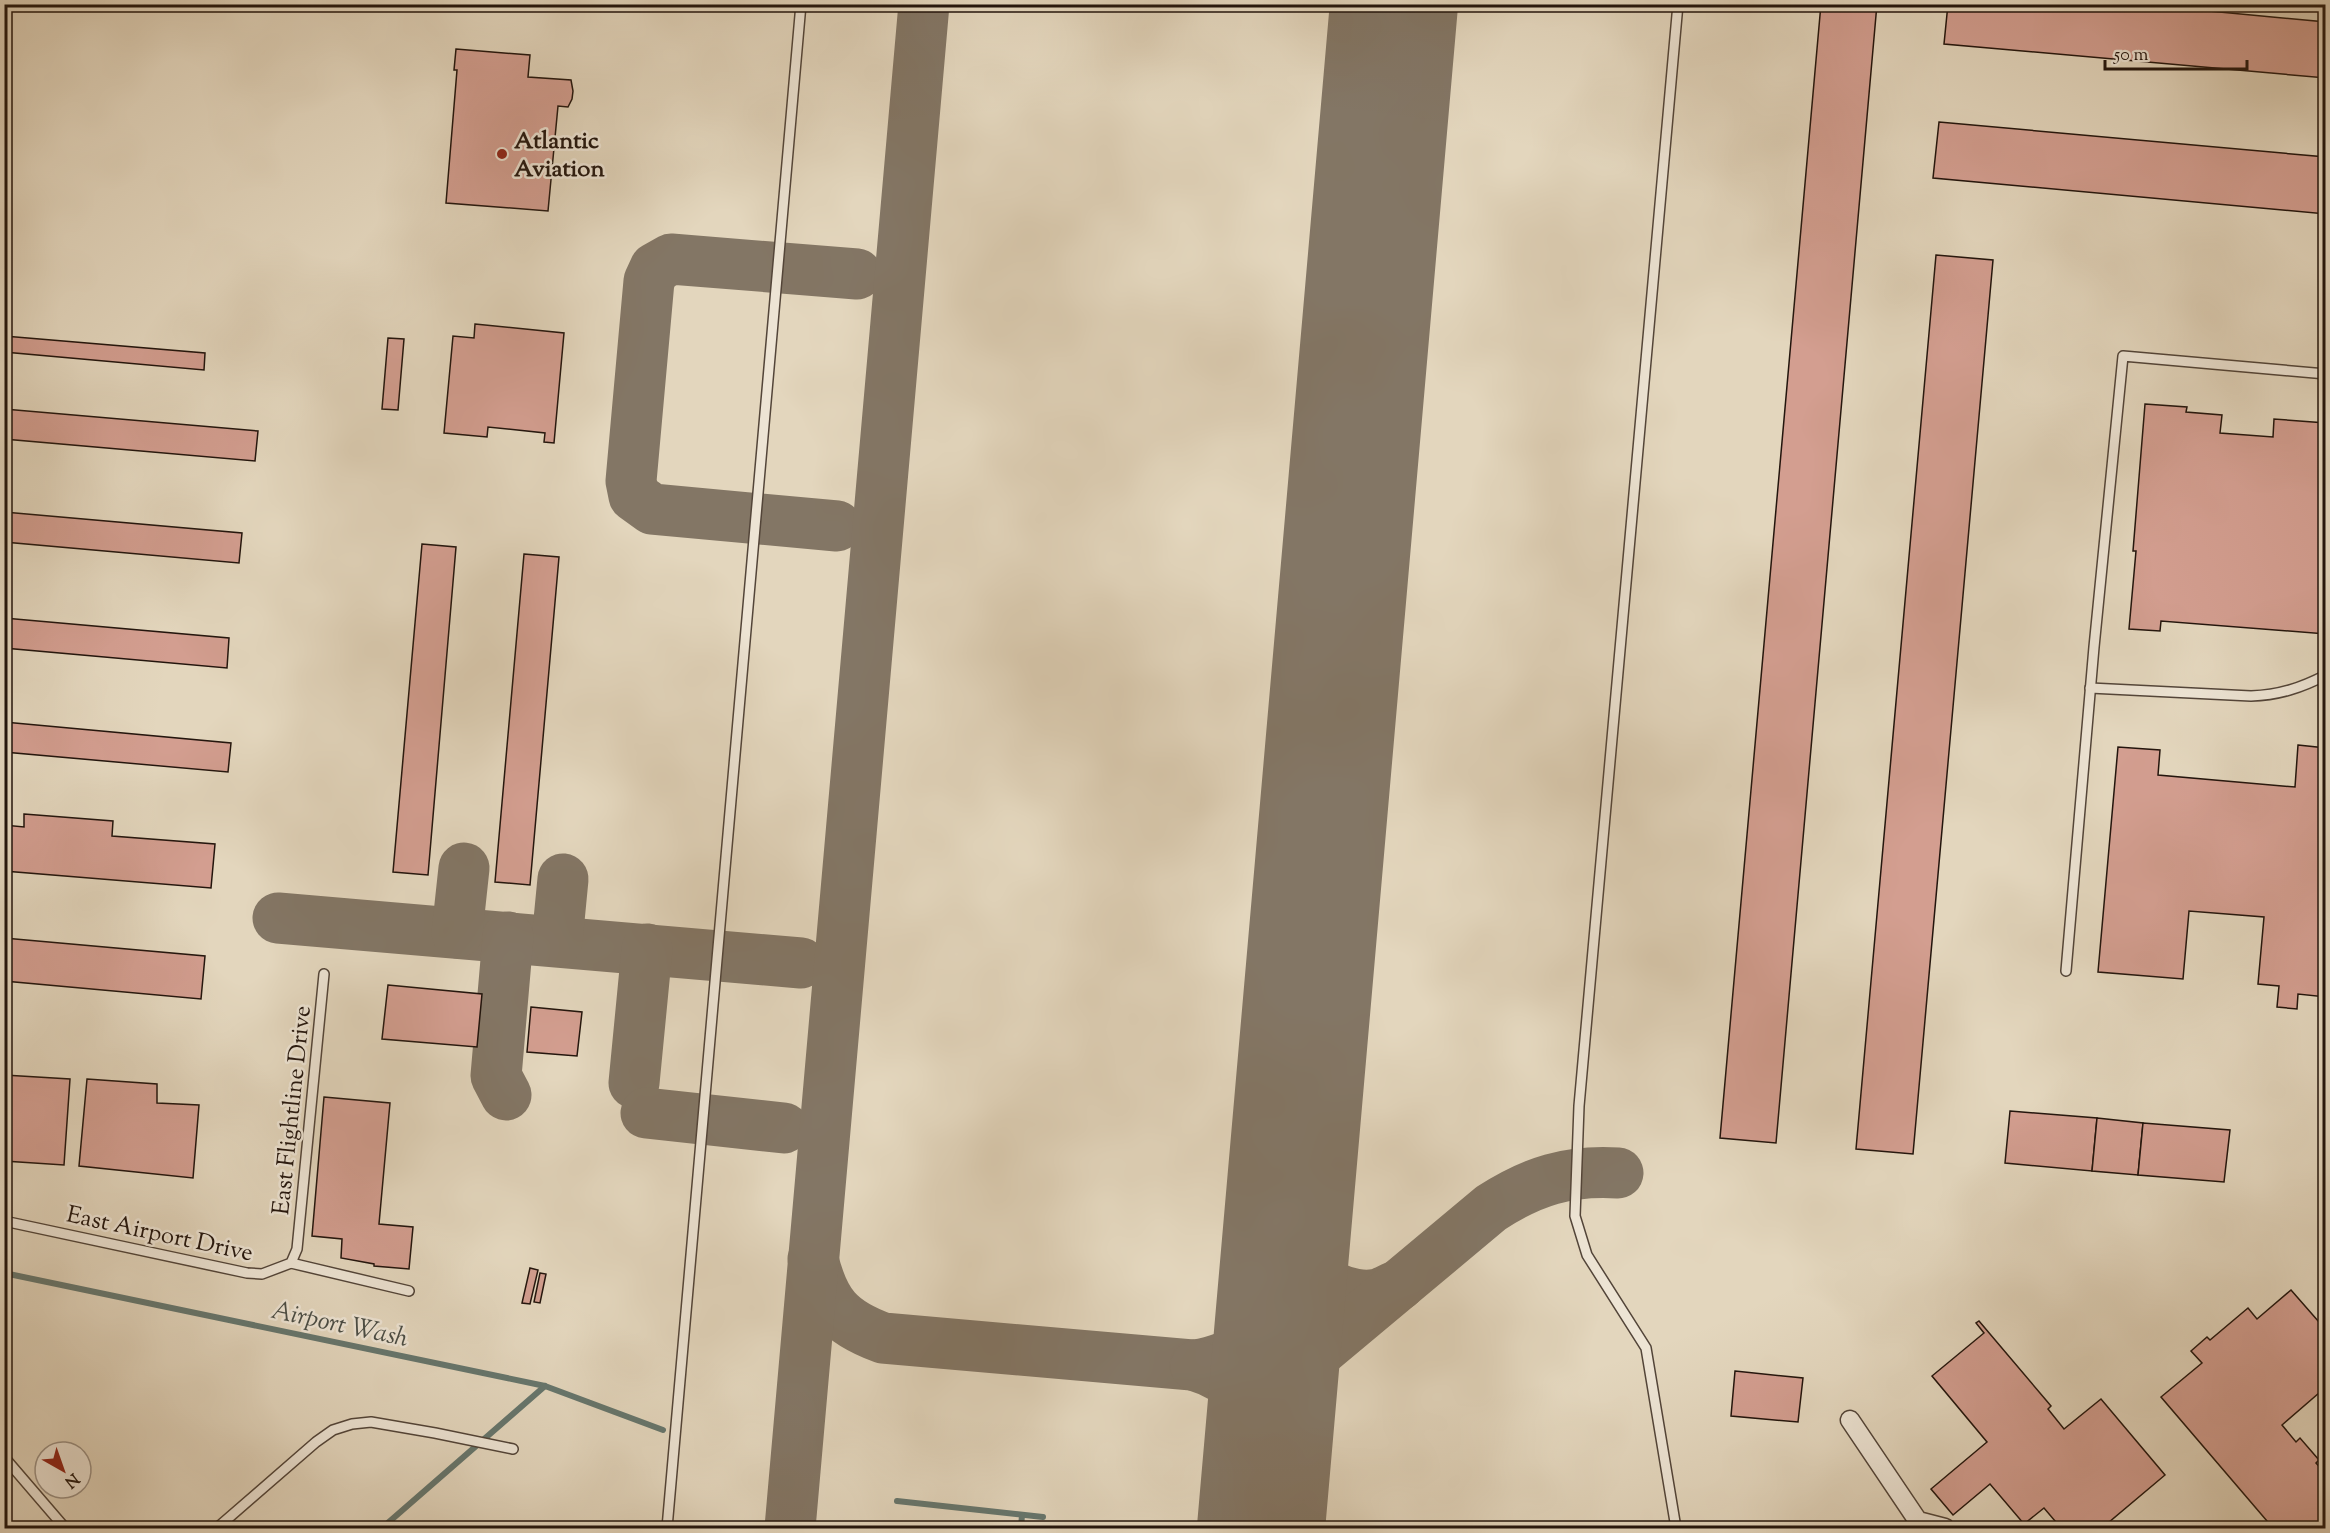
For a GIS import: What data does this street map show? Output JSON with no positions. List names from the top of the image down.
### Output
{
  "streets": {
    "lane": ["East Flightline Drive", "East Airport Drive"]
  },
  "crossings": [
    ["East Flightline Drive", "East Airport Drive"]
  ],
  "water": ["Airport Wash"],
  "places": ["Atlantic Aviation"],
  "scale_bar": "50 m",
  "north": "bottom right"
}
